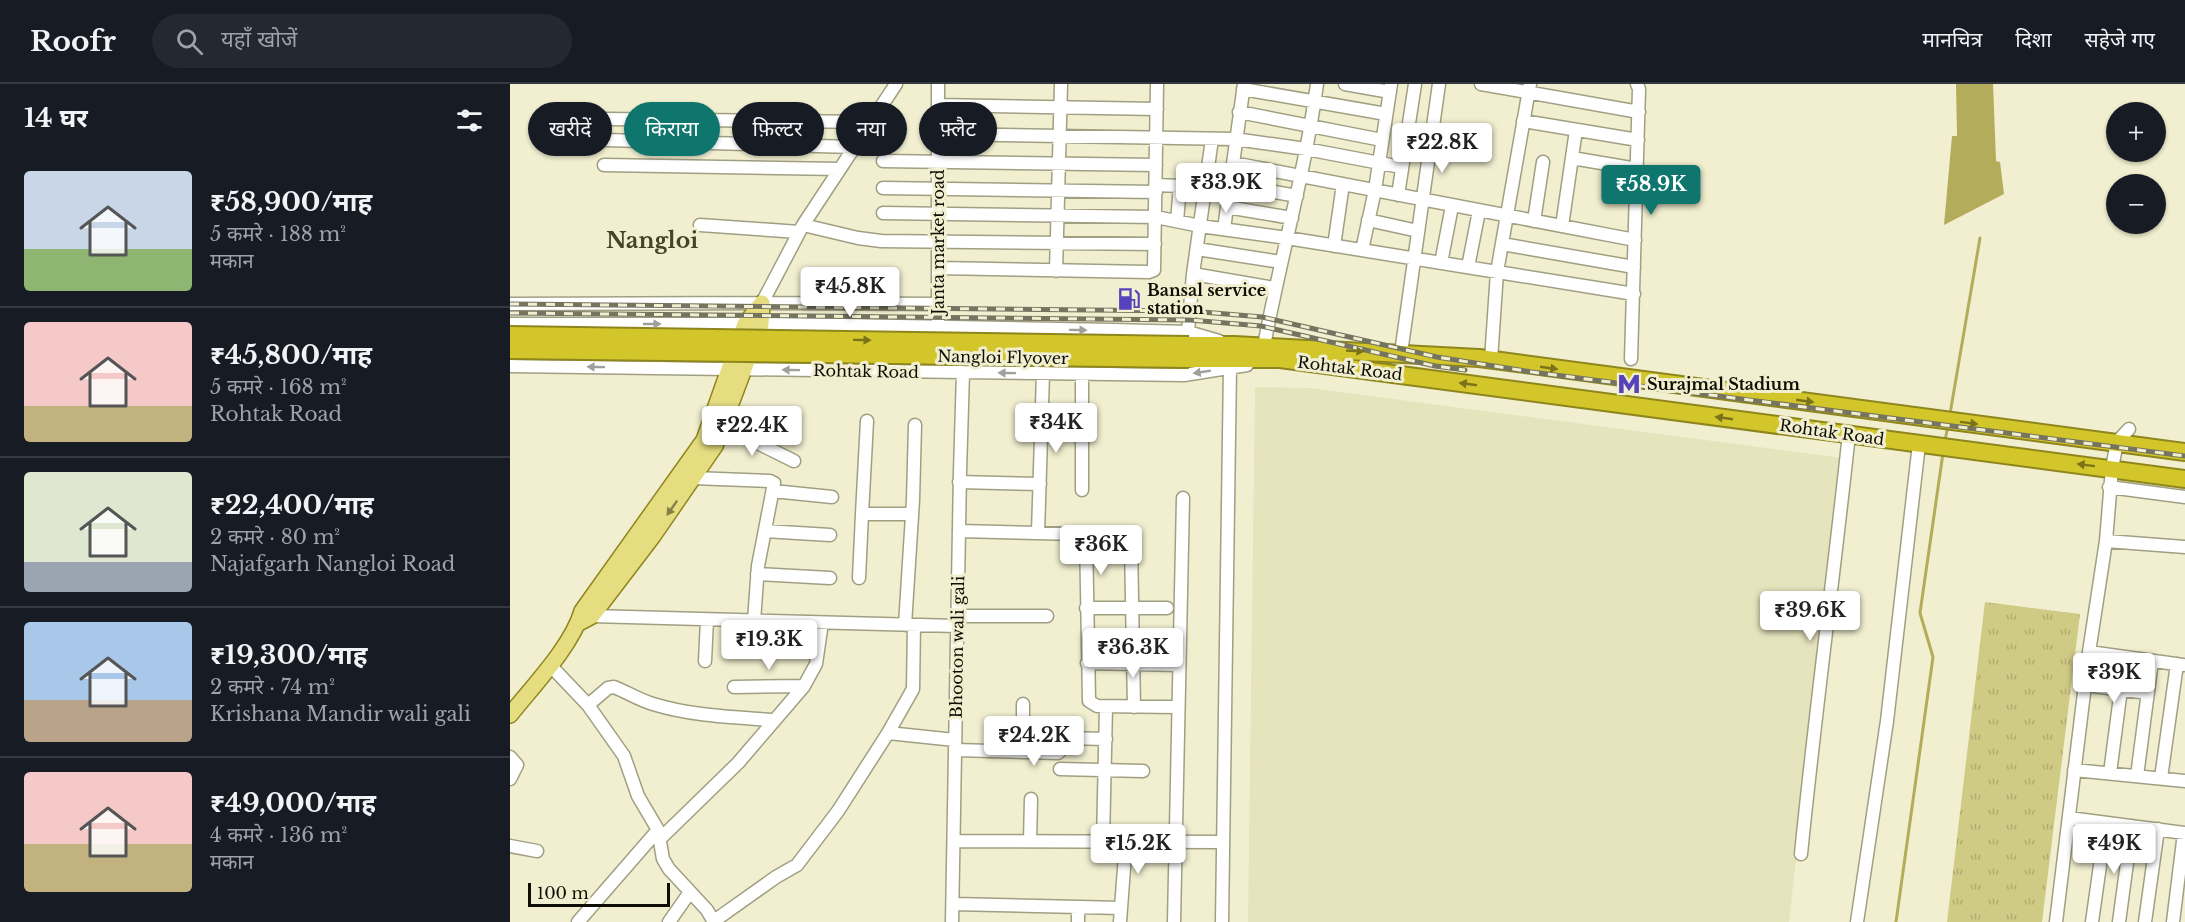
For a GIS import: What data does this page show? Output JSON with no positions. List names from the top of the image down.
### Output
{
  "streets": {
    "highway": ["Nangloi Flyover", "Rohtak Road"],
    "street": ["Janta market road", "Bhooton wali gali"]
  },
  "crossings": [
    ["Nangloi Flyover", "Rohtak Road"],
    ["Rohtak Road", "Bhooton wali gali"]
  ],
  "districts": ["Nangloi"],
  "places": {
    "fuel station": ["Bansal service station"],
    "metro station": ["Surajmal Stadium"]
  },
  "scale_bar": "100 m",
  "page": {
    "header": "Roofr",
    "search": "यहाँ खोजें",
    "nav": ["मानचित्र", "दिशा", "सहेजे गए"],
    "heading": "14 घर",
    "map_buttons": ["+", "−"],
    "chip": [
      "खरीदें",
      "किराया",
      "फ़िल्टर",
      "नया",
      "फ़्लैट"
    ],
    "price": [
      "₹22.8K",
      "₹33.9K",
      "₹58.9K",
      "₹45.8K",
      "₹34K",
      "₹22.4K",
      "₹36K",
      "₹39.6K",
      "₹19.3K",
      "₹36.3K",
      "₹39K",
      "₹24.2K",
      "₹15.2K",
      "₹49K"
    ],
    "list": [
      {
        "name": "₹58,900/माह",
        "note": "5 कमरे · 188 m² · मकान"
      },
      {
        "name": "₹45,800/माह",
        "note": "5 कमरे · 168 m² · Rohtak Road"
      },
      {
        "name": "₹22,400/माह",
        "note": "2 कमरे · 80 m² · Najafgarh Nangloi Road"
      },
      {
        "name": "₹19,300/माह",
        "note": "2 कमरे · 74 m² · Krishana Mandir wali gali"
      },
      {
        "name": "₹49,000/माह",
        "note": "4 कमरे · 136 m² · मकान"
      }
    ],
    "scale": "100 m"
  }
}
